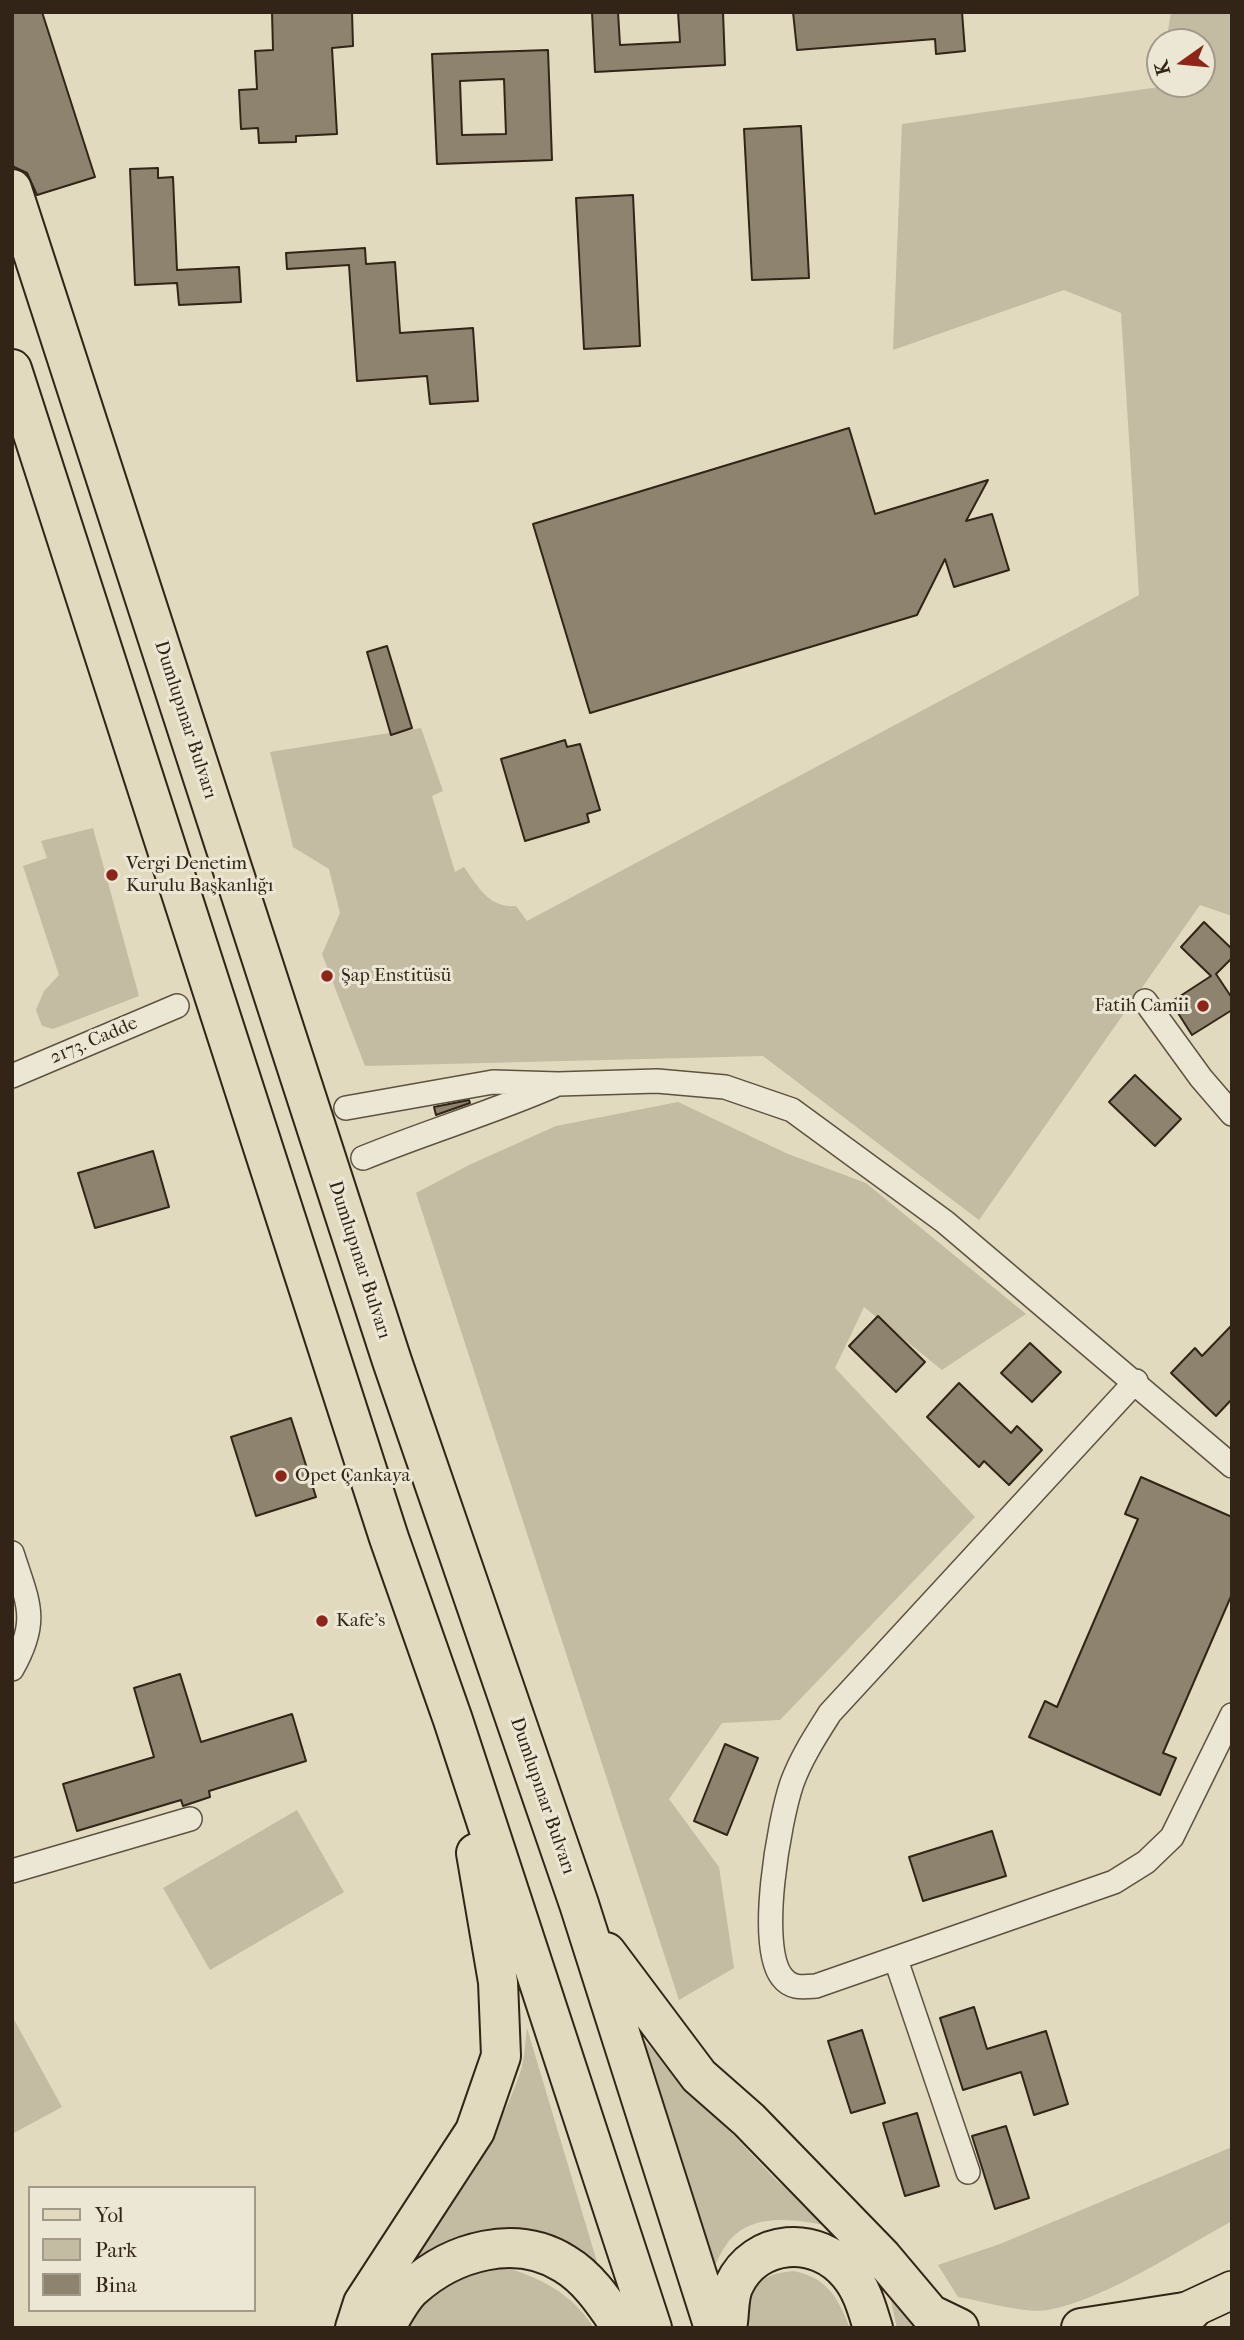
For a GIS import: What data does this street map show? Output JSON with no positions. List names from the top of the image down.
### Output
{
  "streets": {
    "highway": ["Dumlupınar Bulvarı"],
    "street": ["2173. Cadde"]
  },
  "places": [
    "Vergi Denetim Kurulu Başkanlığı",
    "Şap Enstitüsü",
    "Fatih Camii",
    "Opet Çankaya",
    "Kafe's"
  ],
  "legend": ["Yol", "Park", "Bina"],
  "north": "left"
}
